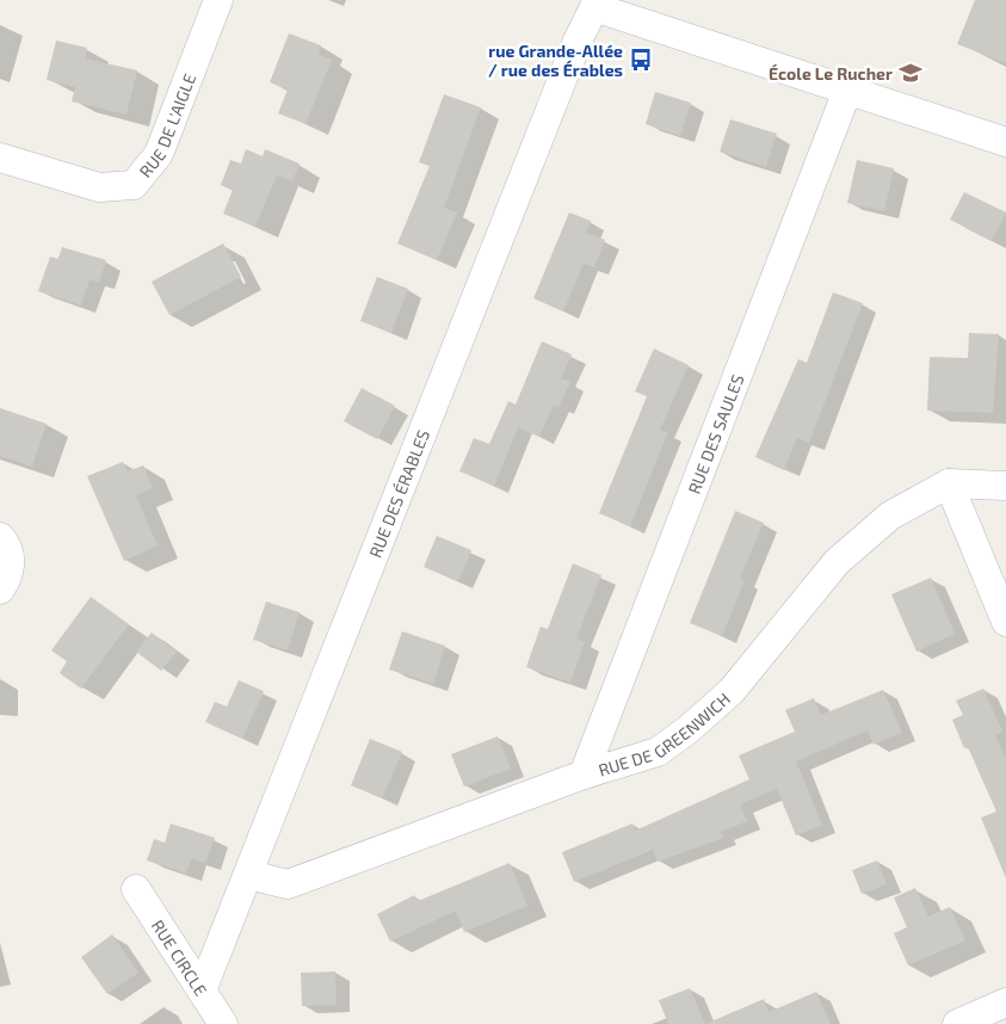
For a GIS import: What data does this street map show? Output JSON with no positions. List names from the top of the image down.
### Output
{
  "streets": {
    "street": [
      "RUE DE L'AIGLE",
      "RUE DES SAULES",
      "RUE DES ÉRABLES",
      "RUE DE GREENWICH",
      "RUE CIRCLE"
    ]
  },
  "crossings": [
    ["RUE DES SAULES", "RUE DE GREENWICH"],
    ["RUE DES ÉRABLES", "RUE DE GREENWICH"],
    ["RUE DES ÉRABLES", "RUE CIRCLE"]
  ],
  "places": {
    "bus stop": ["rue Grande-Allée / rue des Érables"],
    "school or university": ["École Le Rucher"]
  }
}
